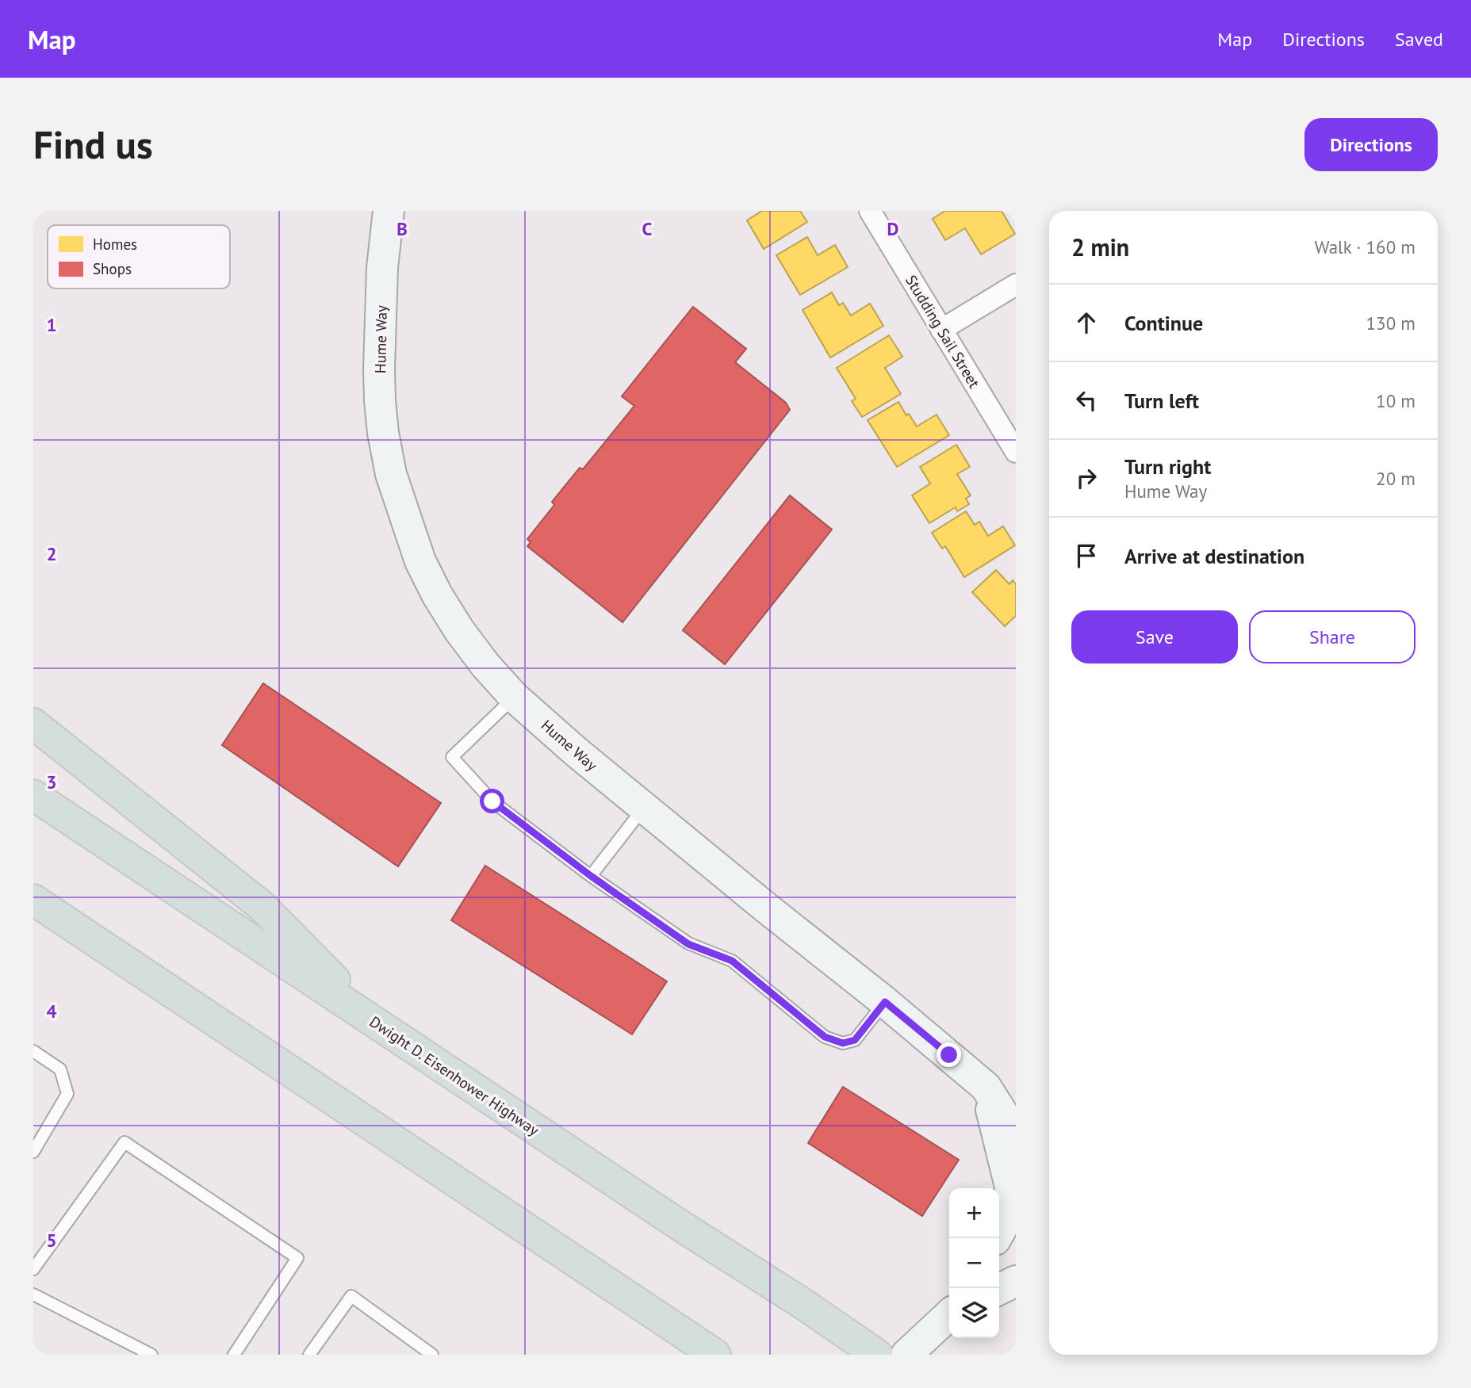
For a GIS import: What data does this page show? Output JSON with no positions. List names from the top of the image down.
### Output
{
  "streets": {
    "highway": ["Dwight D. Eisenhower Highway"],
    "street": ["Studding Sail Street", "Hume Way"]
  },
  "legend": ["Homes", "Shops"],
  "page": {
    "header": "Map",
    "nav": ["Map", "Directions", "Saved"],
    "buttons": [
      "Directions",
      ["Save", "Share"]
    ],
    "title": "Find us",
    "heading": ["2 min", "Walk · 160 m"],
    "list": [
      ["Continue", "130 m"],
      ["Turn left", "10 m"],
      ["Turn right", "Hume Way", "20 m"],
      "Arrive at destination"
    ],
    "map_buttons": ["+", "−"]
  },
  "grid": {
    "columns": ["B", "C", "D"],
    "rows": [
      "1",
      "2",
      "3",
      "4",
      "5"
    ]
  }
}
